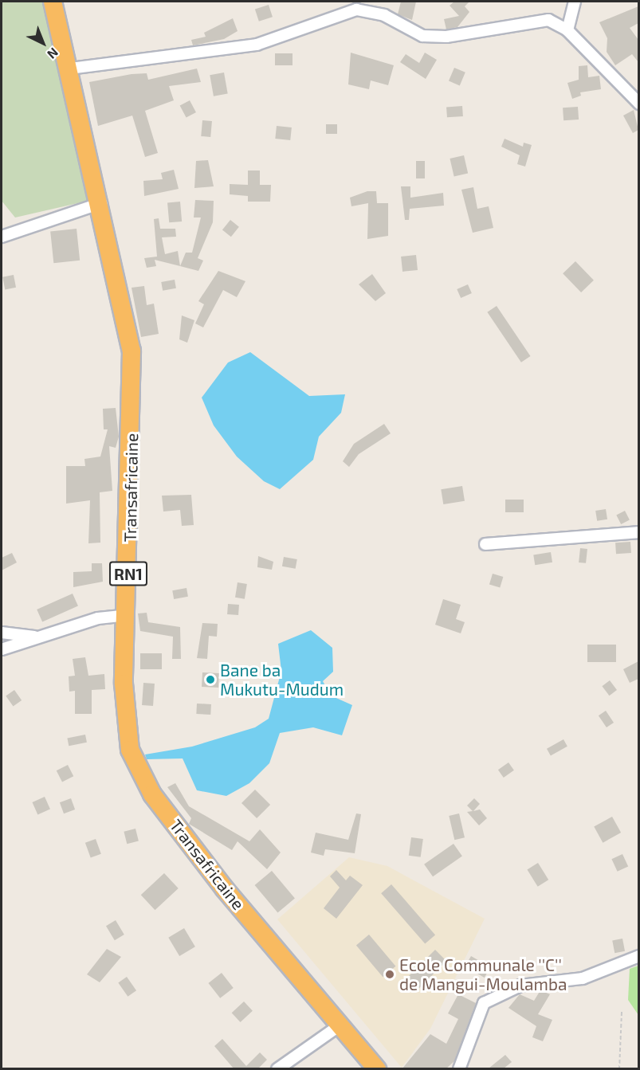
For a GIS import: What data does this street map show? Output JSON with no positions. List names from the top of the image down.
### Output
{
  "streets": {
    "highway": ["Transafricaine", "RN1"]
  },
  "places": ["Bane ba Mukutu-Mudum", "Ecole Communale ''C'' de Mangui-Moulamba"],
  "north": "bottom right"
}
